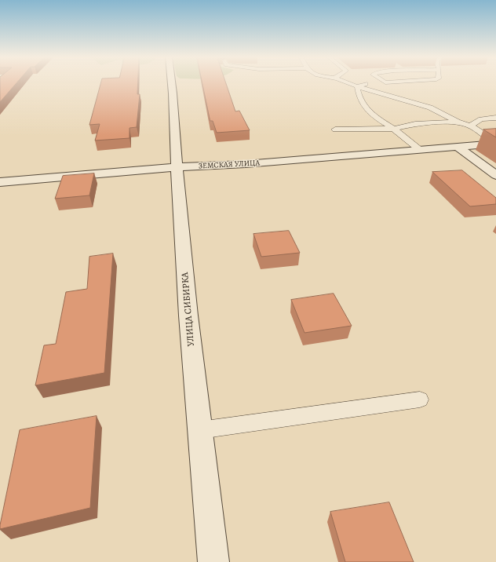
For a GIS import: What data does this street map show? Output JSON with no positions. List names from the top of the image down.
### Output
{
  "streets": {
    "street": ["ЗЕМСКАЯ УЛИЦА", "УЛИЦА СИБИРКА"]
  },
  "crossings": [
    ["ЗЕМСКАЯ УЛИЦА", "УЛИЦА СИБИРКА"]
  ]
}
